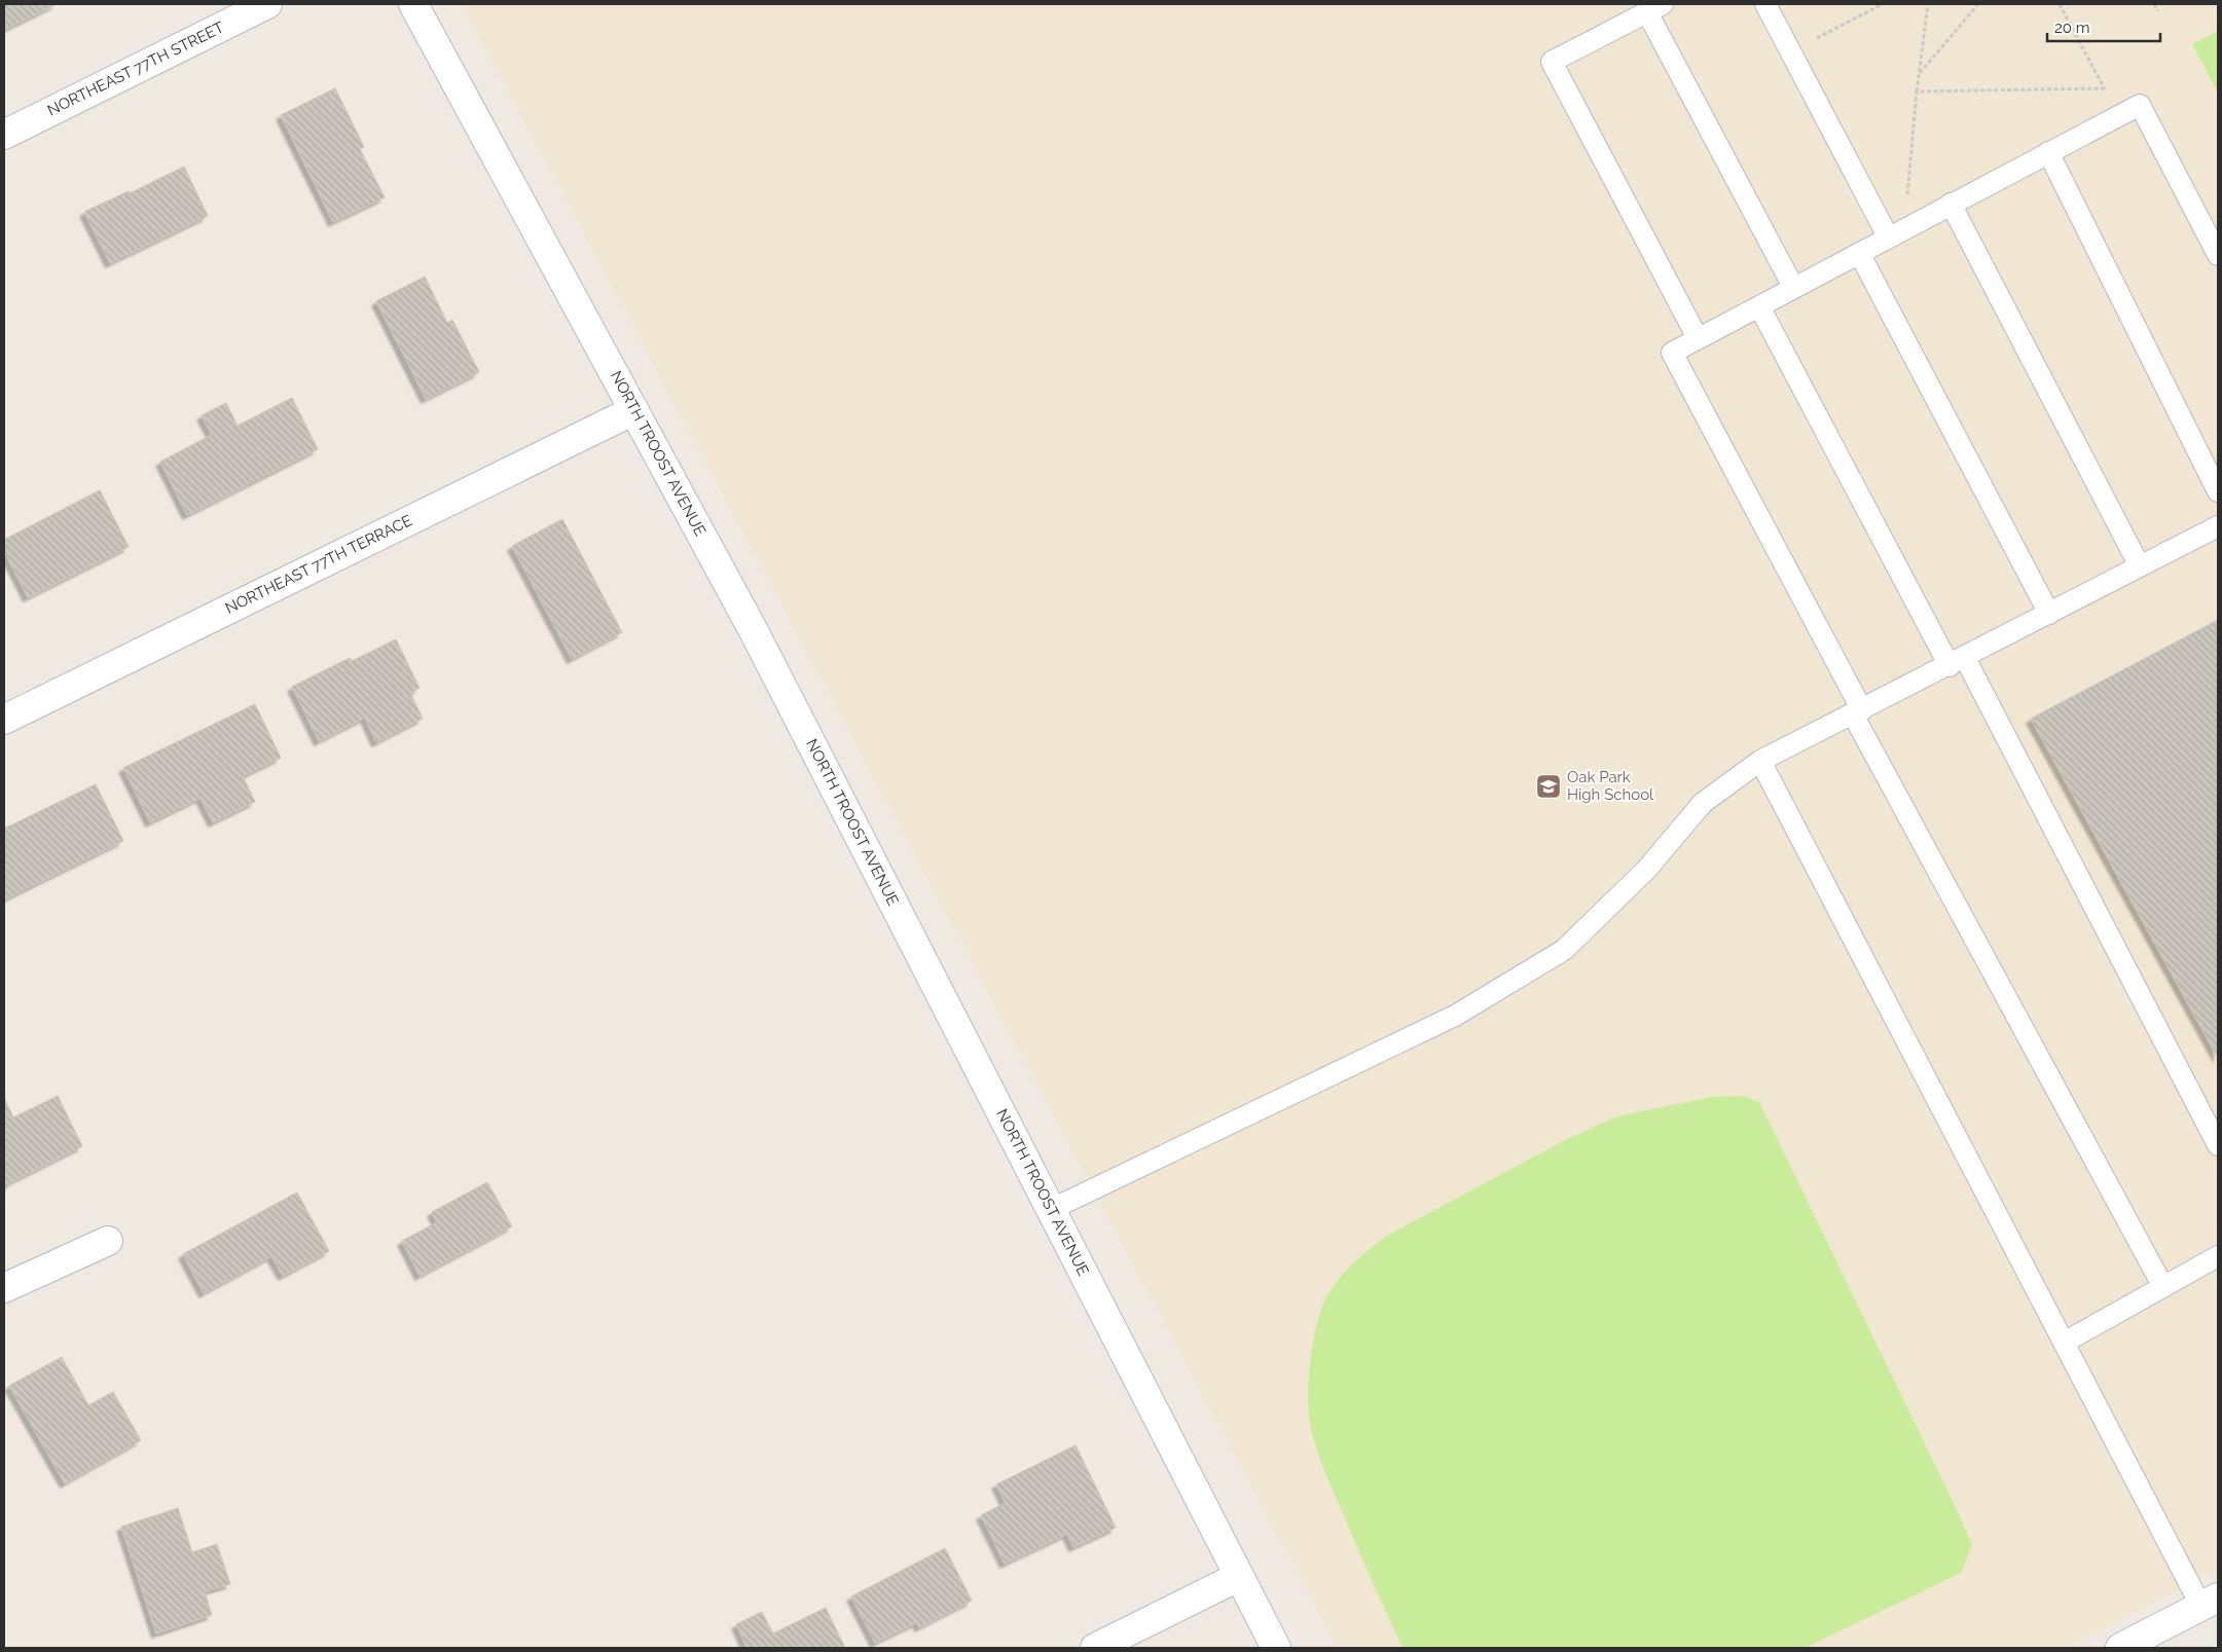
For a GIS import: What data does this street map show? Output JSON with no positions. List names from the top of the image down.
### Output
{
  "streets": {
    "street": ["NORTHEAST 77TH STREET", "NORTH TROOST AVENUE", "NORTHEAST 77TH TERRACE"]
  },
  "crossings": [
    ["NORTH TROOST AVENUE", "NORTHEAST 77TH TERRACE"]
  ],
  "places": {
    "school or university": ["Oak Park High School"]
  },
  "scale_bar": "20 m"
}
